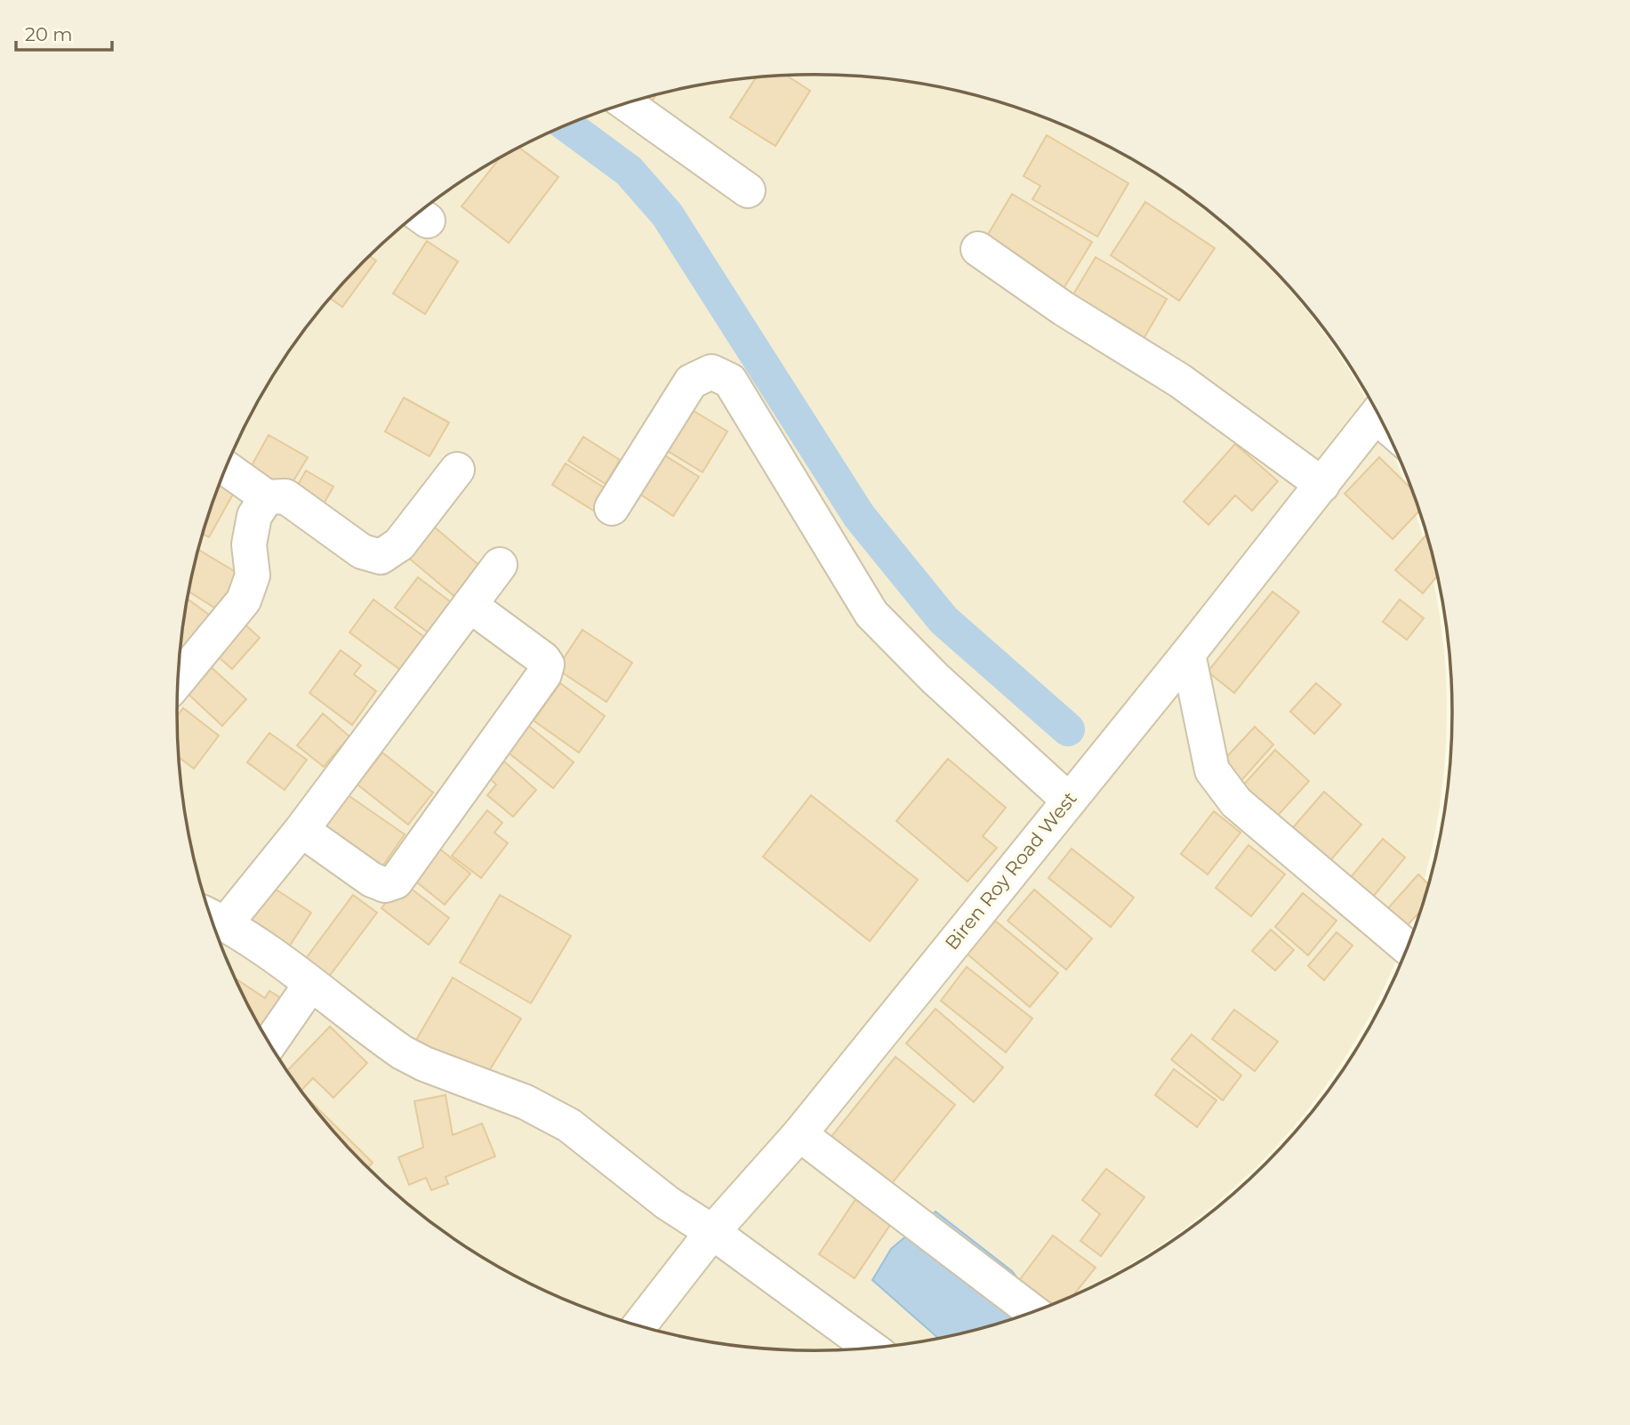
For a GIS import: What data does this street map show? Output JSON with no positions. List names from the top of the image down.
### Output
{
  "streets": {
    "street": ["Biren Roy Road West"]
  },
  "scale_bar": "20 m"
}
